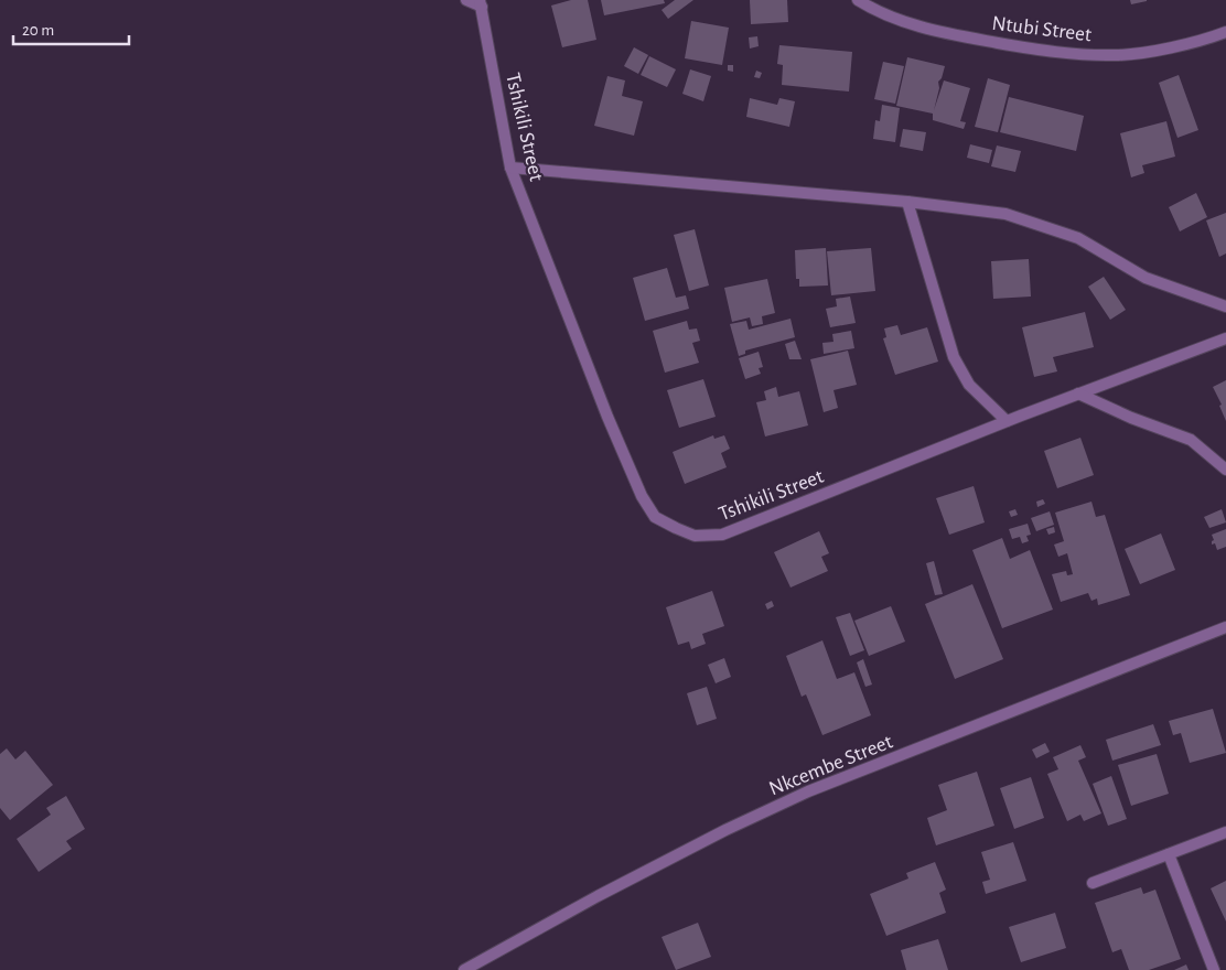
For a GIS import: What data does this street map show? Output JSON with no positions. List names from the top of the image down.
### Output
{
  "streets": {
    "street": ["Ntubi Street", "Tshikili Street", "Nkcembe Street"]
  },
  "scale_bar": "20 m"
}
